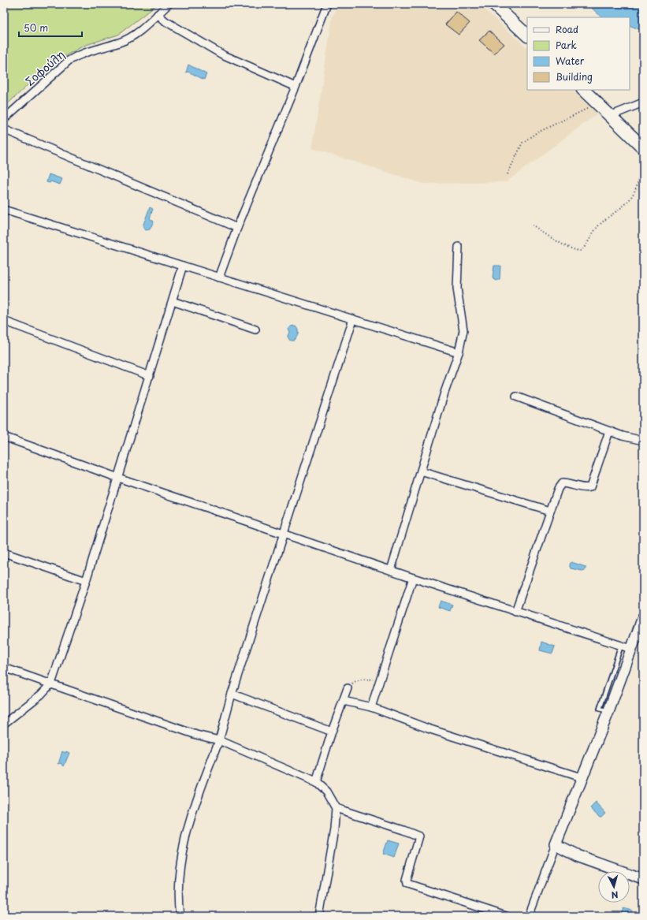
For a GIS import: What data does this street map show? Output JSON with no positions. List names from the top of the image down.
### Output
{
  "streets": {
    "street": ["Σοφούλη"]
  },
  "legend": [
    "Road",
    "Park",
    "Water",
    "Building"
  ],
  "scale_bar": "50 m",
  "north": "bottom"
}
